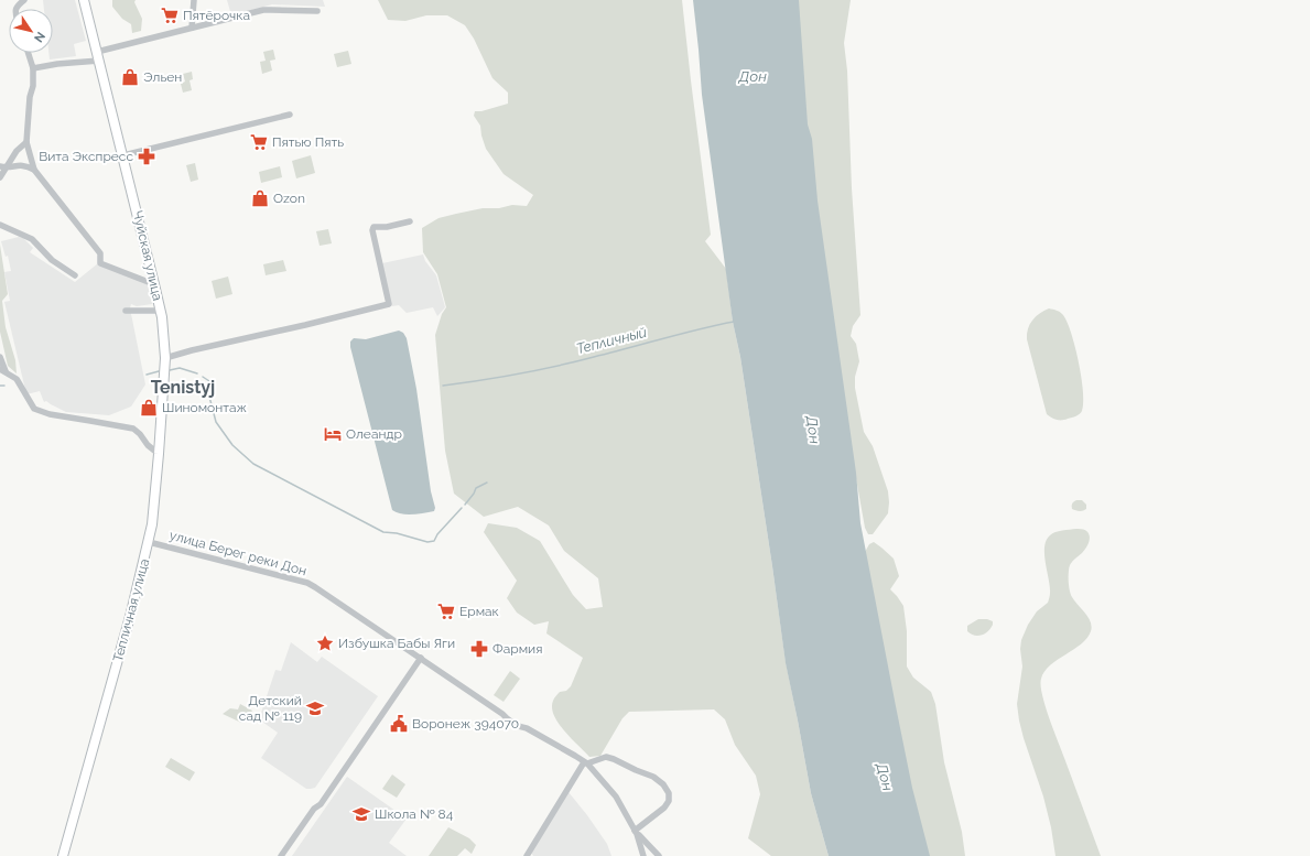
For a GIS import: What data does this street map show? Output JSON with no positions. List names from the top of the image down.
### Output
{
  "streets": {
    "street": ["Чуйская улица", "улица Берег реки Дон", "Тепличная улица"]
  },
  "crossings": [
    ["Чуйская улица", "Тепличная улица"],
    ["улица Берег реки Дон", "Тепличная улица"]
  ],
  "districts": ["Tenistyj"],
  "water": ["Дон", "Тепличный"],
  "places": {
    "supermarket": ["Пятёрочка", "Пятью Пять", "Ермак"],
    "shop": ["Эльен", "Ozon", "Шиномонтаж"],
    "pharmacy": ["Вита Экспресс", "Фармия"],
    "hotel": ["Олеандр"],
    "place": ["Избушка Бабы Яги"],
    "school or university": ["Детский сад № 119", "Школа № 84"],
    "public building": ["Воронеж 394070"]
  },
  "north": "bottom right"
}
